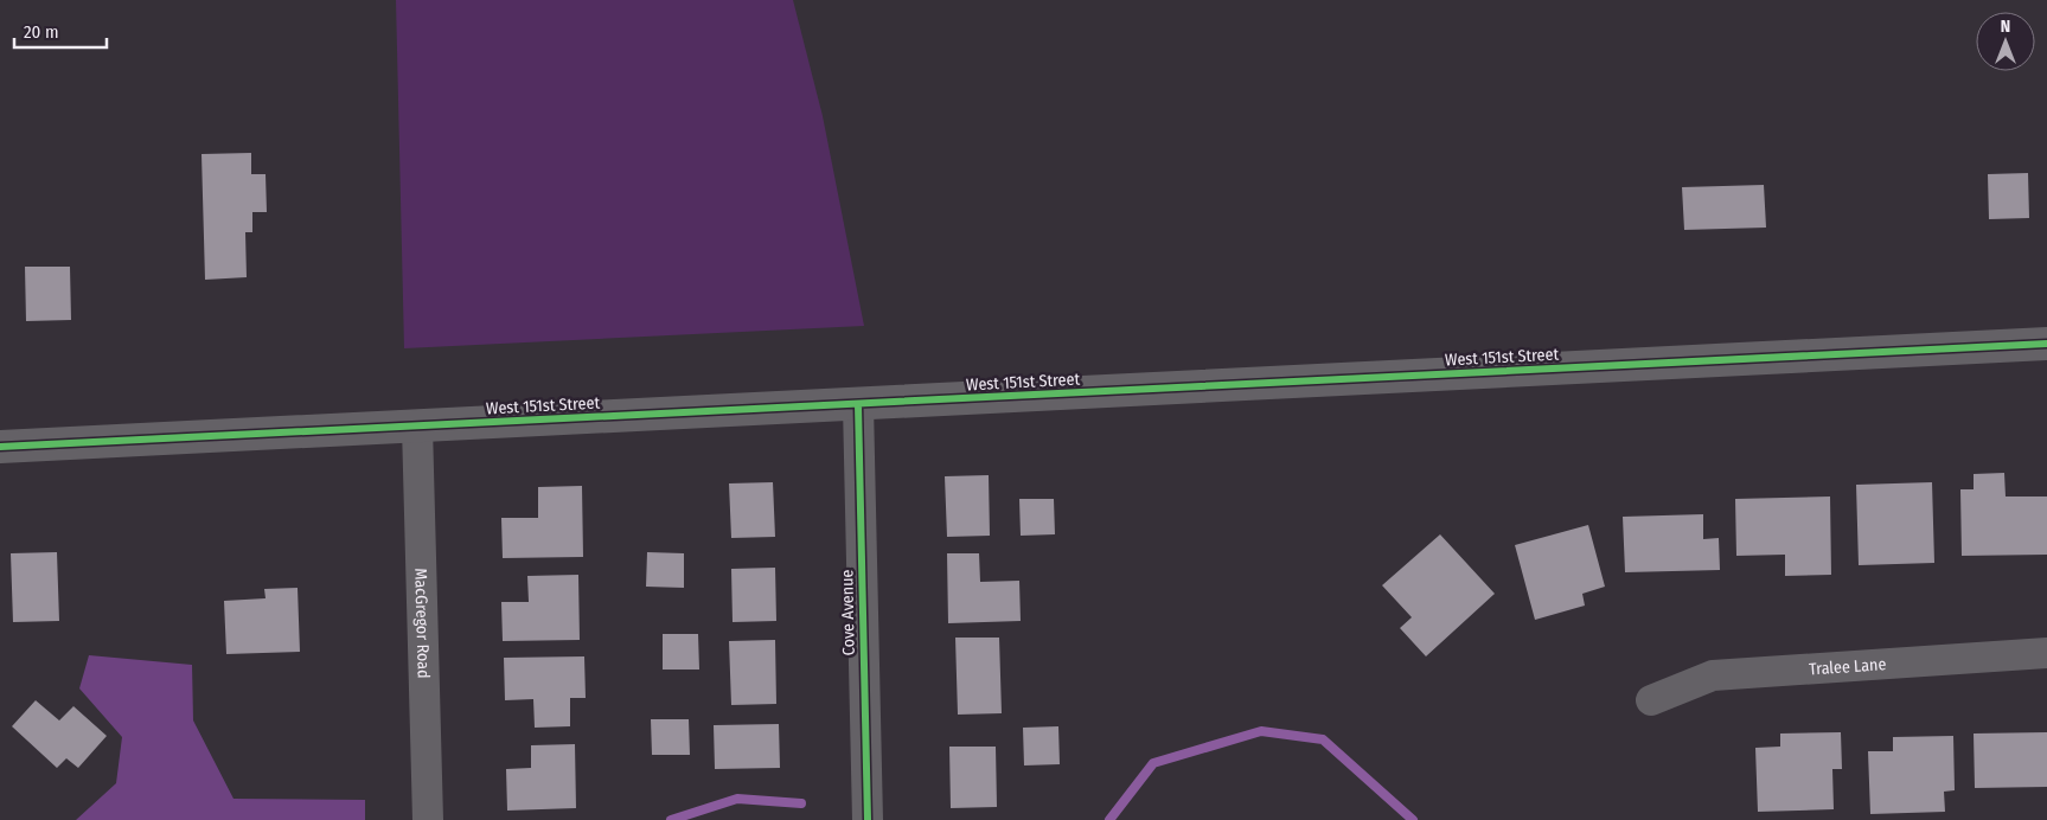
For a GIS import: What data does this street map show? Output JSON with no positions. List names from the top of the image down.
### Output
{
  "streets": {
    "street": [
      "West 151st Street",
      "Cove Avenue",
      "MacGregor Road",
      "Tralee Lane"
    ]
  },
  "crossings": [
    ["West 151st Street", "Cove Avenue"],
    ["West 151st Street", "MacGregor Road"]
  ],
  "scale_bar": "20 m",
  "north": "top"
}
